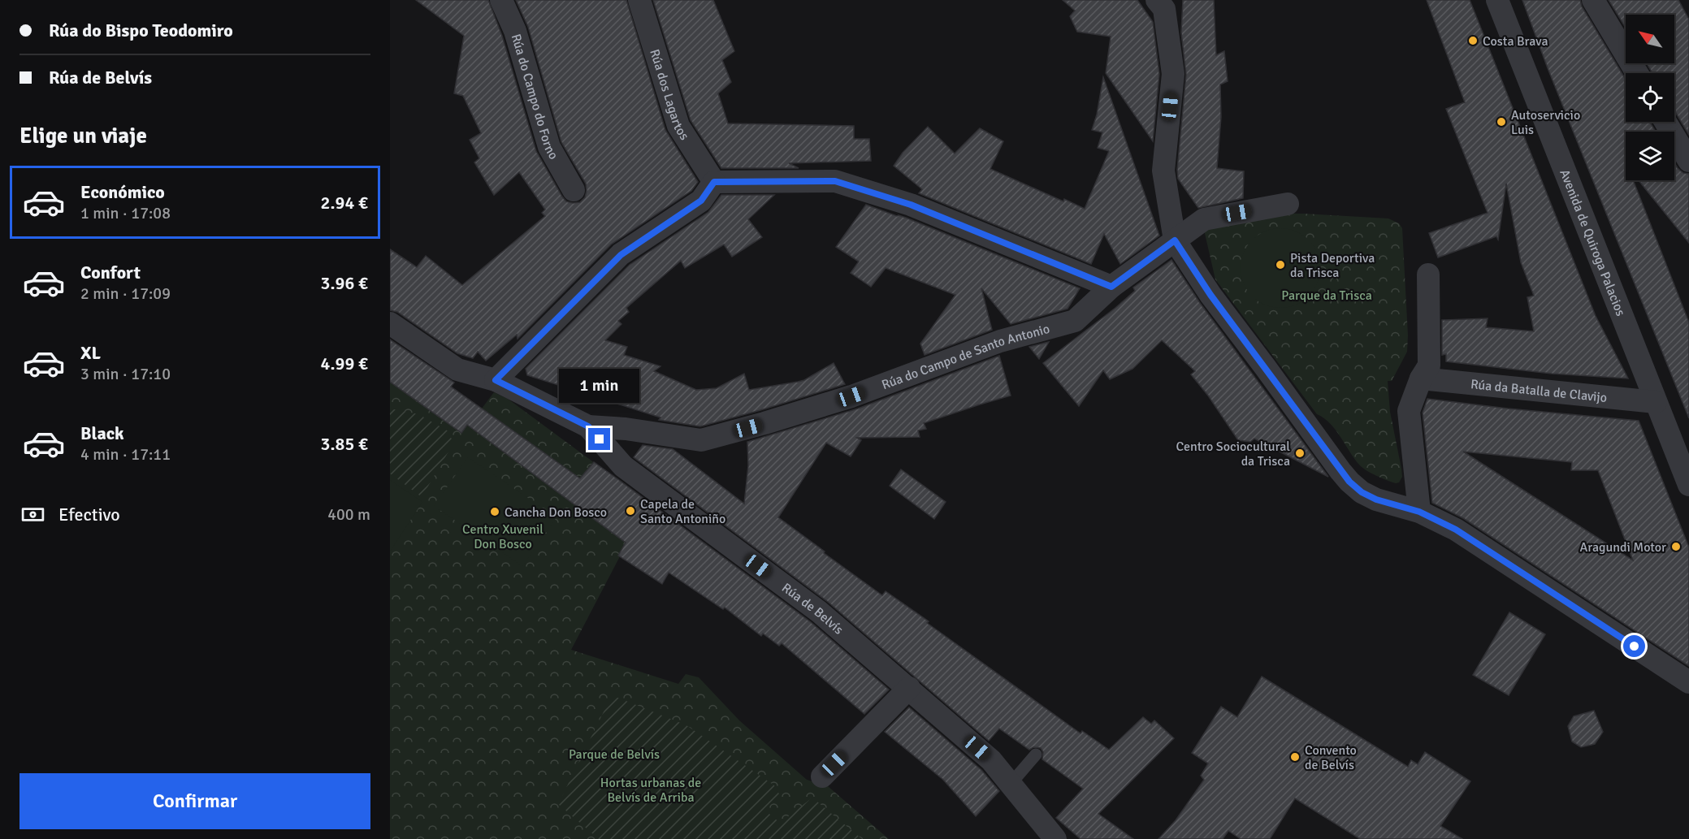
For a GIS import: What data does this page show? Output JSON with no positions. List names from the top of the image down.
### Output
{
  "streets": {
    "street": [
      "Rúa dos Lagartos",
      "Rúa do Campo do Forno",
      "Avenida de Quiroga Palacios",
      "Rúa do Campo de Santo Antonio",
      "Rúa da Batalla de Clavijo",
      "Rúa de Belvís"
    ]
  },
  "crossings": [
    ["Avenida de Quiroga Palacios", "Rúa da Batalla de Clavijo"],
    ["Rúa do Campo de Santo Antonio", "Rúa de Belvís"]
  ],
  "parks": [
    "Parque da Trisca",
    "Centro Xuvenil Don Bosco",
    "Parque de Belvís",
    "Hortas urbanas de Belvís de Arriba"
  ],
  "places": [
    "Costa Brava",
    "Autoservicio Luis",
    "Pista Deportiva da Trisca",
    "Centro Sociocultural da Trisca",
    "Capela de Santo Antoniño",
    "Cancha Don Bosco",
    "Aragundi Motor",
    "Convento de Belvís"
  ],
  "north": "top left",
  "page": {
    "banner": ["Rúa do Bispo Teodomiro", "Rúa de Belvís"],
    "heading": "Elige un viaje",
    "list": [
      {
        "name": "Económico",
        "note": "1 min · 17:08",
        "value": "2.94 €"
      },
      {
        "name": "Confort",
        "note": "2 min · 17:09",
        "value": "3.96 €"
      },
      {
        "name": "XL",
        "note": "3 min · 17:10",
        "value": "4.99 €"
      },
      {
        "name": "Black",
        "note": "4 min · 17:11",
        "value": "3.85 €"
      }
    ],
    "bubble": "1 min",
    "pay": ["Efectivo", "400 m"],
    "buttons": "Confirmar"
  }
}
